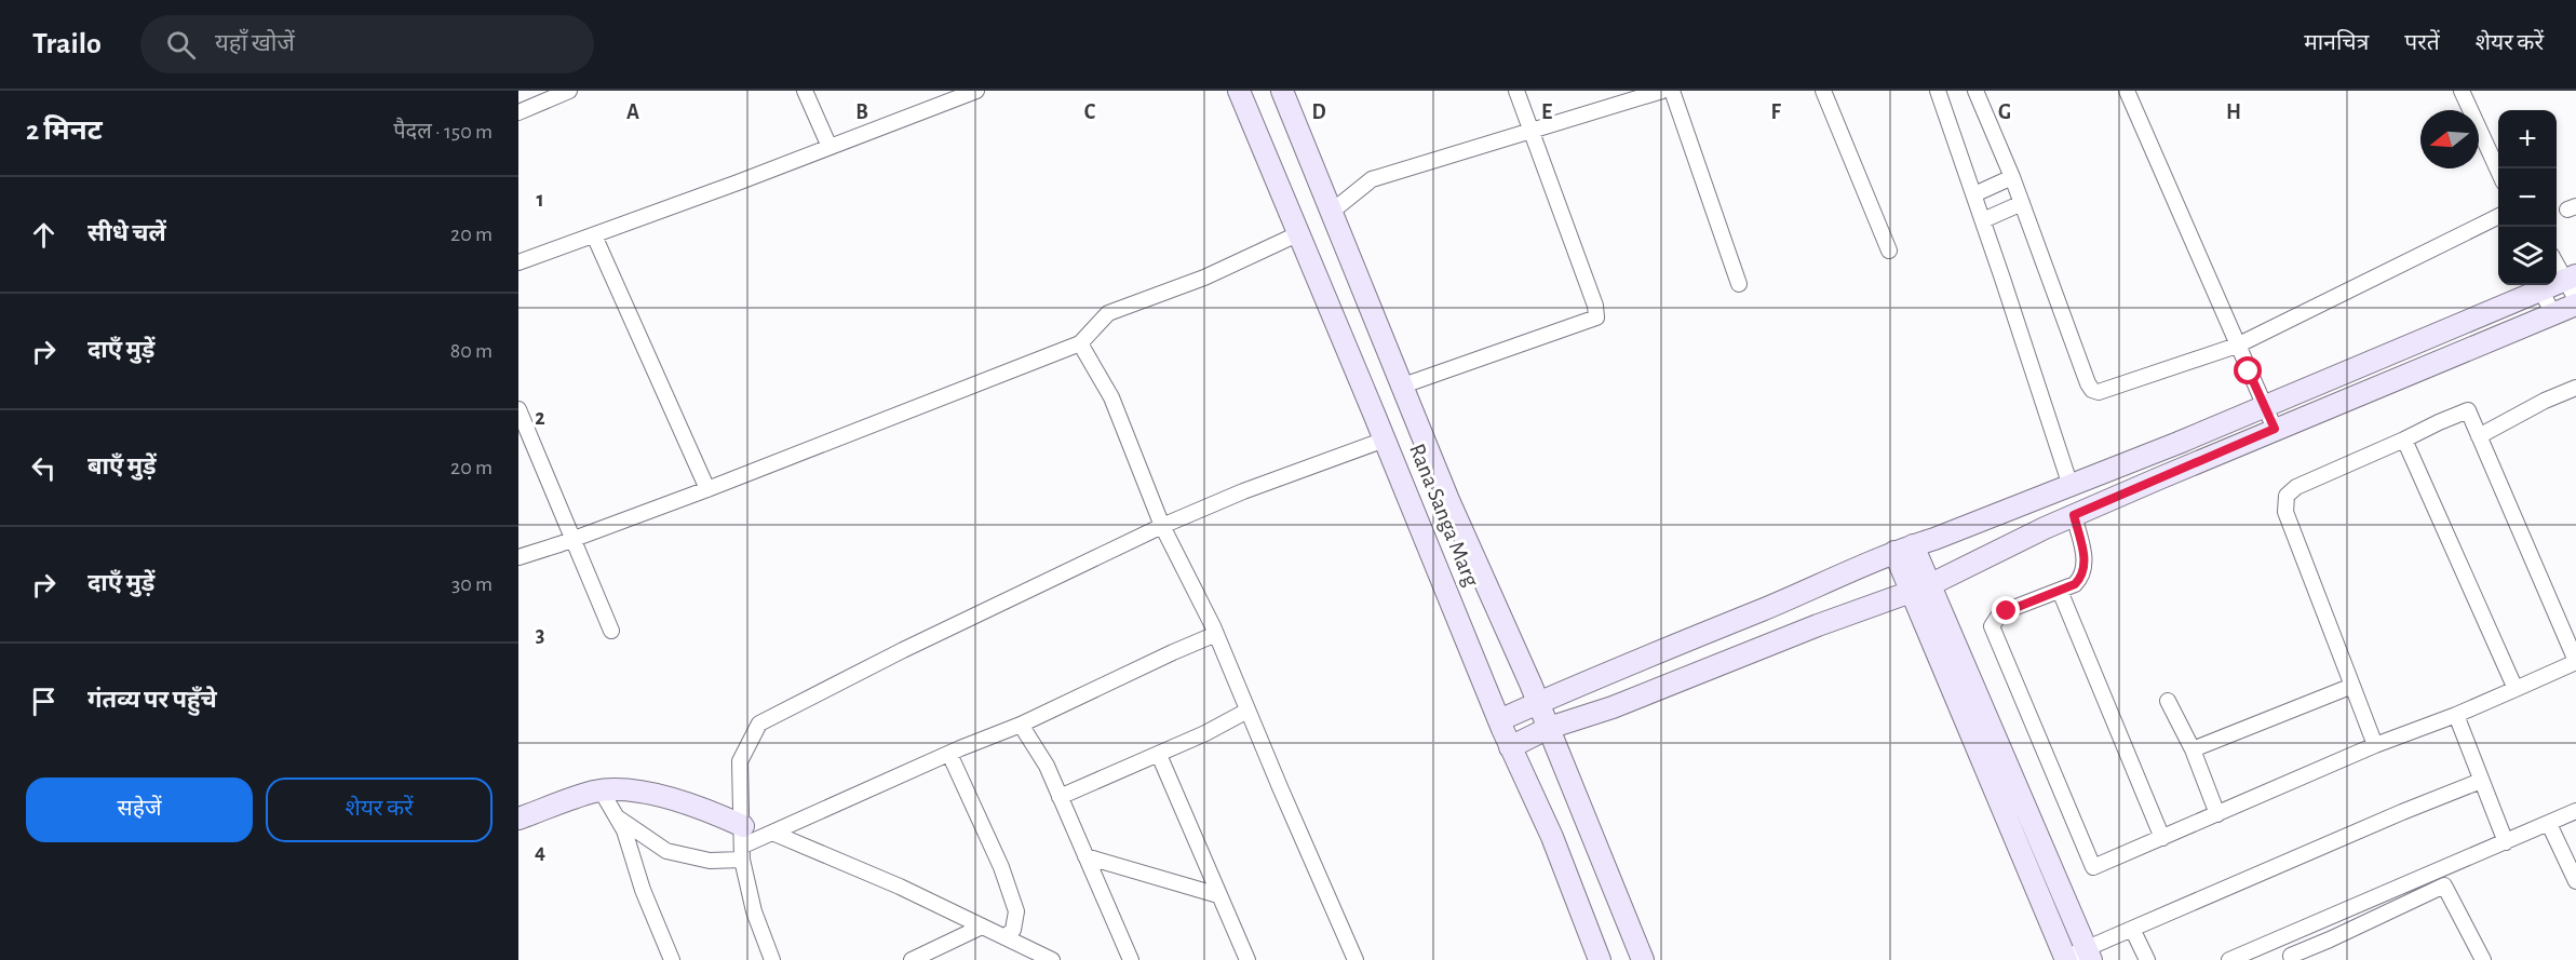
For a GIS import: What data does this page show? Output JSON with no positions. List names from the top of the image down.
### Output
{
  "streets": {
    "street": ["Rana Sanga Marg"]
  },
  "north": "left",
  "page": {
    "header": "Trailo",
    "search": "यहाँ खोजें",
    "nav": ["मानचित्र", "परतें", "शेयर करें"],
    "heading": ["2 मिनट", "पैदल · 150 m"],
    "map_buttons": ["+", "−"],
    "list": [
      ["सीधे चलें", "20 m"],
      ["दाएँ मुड़ें", "80 m"],
      ["बाएँ मुड़ें", "20 m"],
      ["दाएँ मुड़ें", "30 m"],
      "गंतव्य पर पहुँचे"
    ],
    "buttons": ["सहेजें", "शेयर करें"]
  },
  "grid": {
    "columns": [
      "A",
      "B",
      "C",
      "D",
      "E",
      "F",
      "G",
      "H"
    ],
    "rows": [
      "1",
      "2",
      "3",
      "4"
    ]
  }
}
